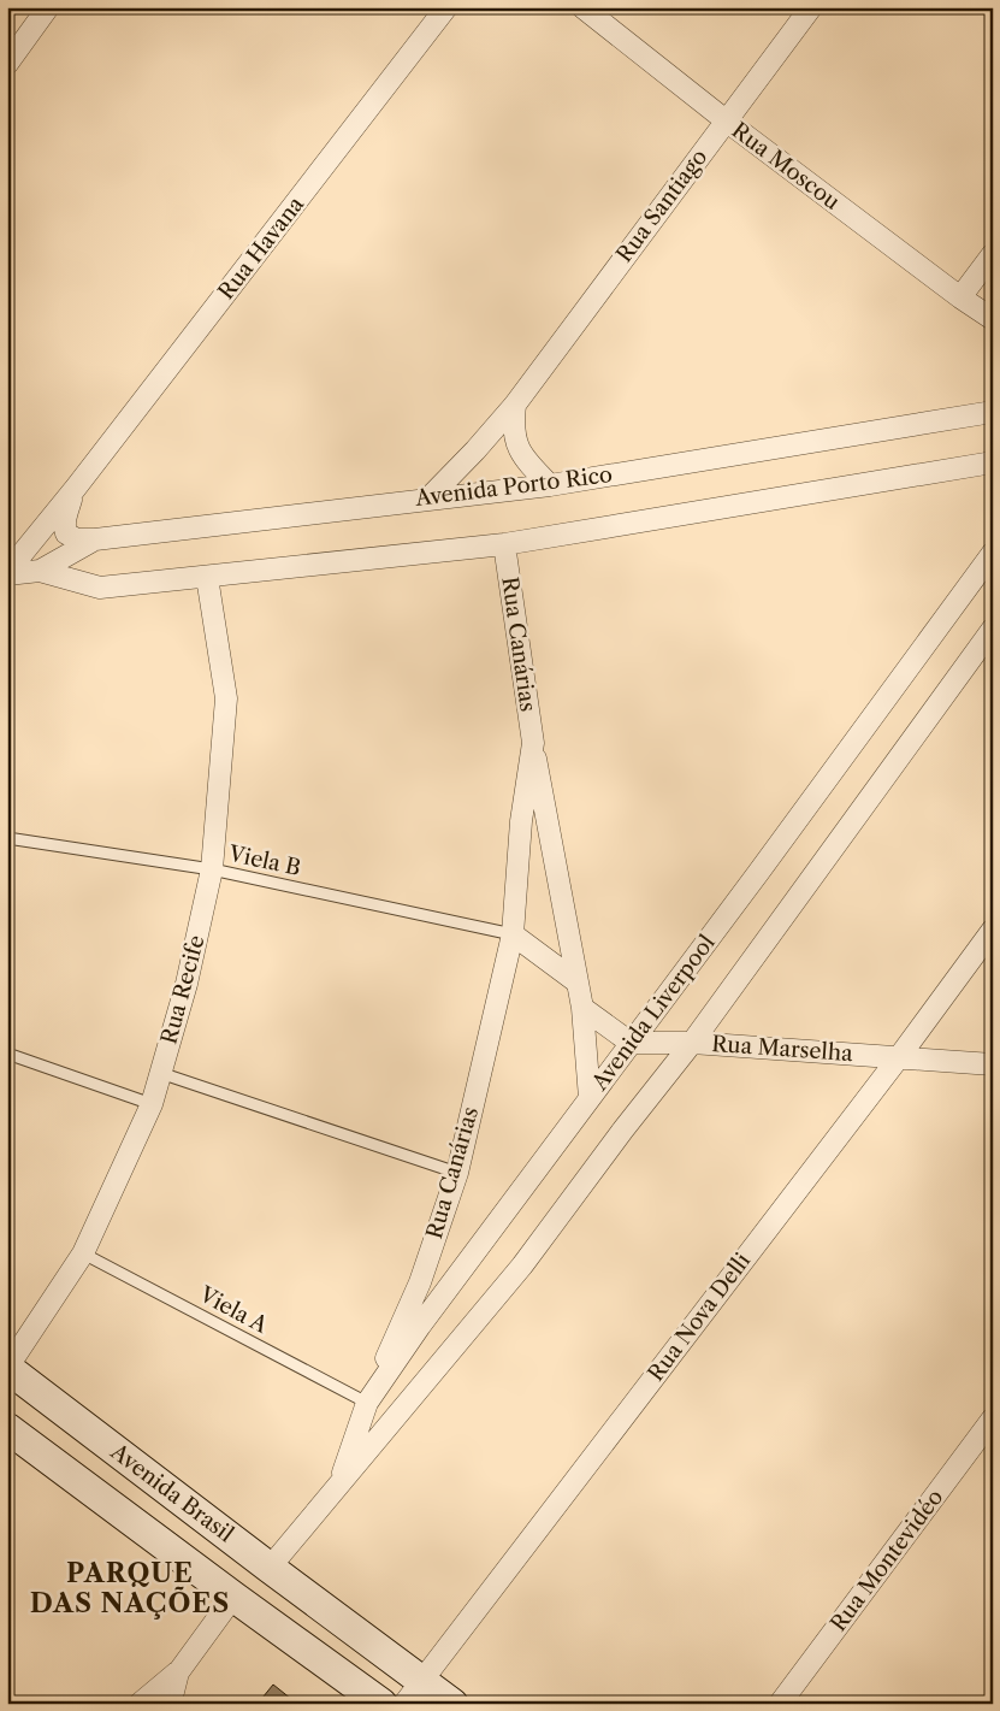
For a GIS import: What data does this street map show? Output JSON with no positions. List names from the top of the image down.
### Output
{
  "streets": {
    "main road": ["Avenida Brasil"],
    "street": [
      "Rua Moscou",
      "Rua Santiago",
      "Rua Havana",
      "Avenida Porto Rico",
      "Rua Canárias",
      "Rua Recife",
      "Avenida Liverpool",
      "Rua Marselha",
      "Rua Nova Delli",
      "Rua Montevidéo"
    ],
    "lane": ["Viela B", "Viela A"]
  },
  "crossings": [
    ["Rua Moscou", "Rua Santiago"],
    ["Rua Santiago", "Avenida Porto Rico"],
    ["Rua Havana", "Avenida Porto Rico"],
    ["Avenida Porto Rico", "Rua Canárias"],
    ["Avenida Porto Rico", "Rua Recife"],
    ["Rua Canárias", "Viela B"],
    ["Rua Canárias", "Avenida Liverpool"],
    ["Rua Canárias", "Viela A"],
    ["Viela B", "Rua Recife"],
    ["Rua Recife", "Viela A"],
    ["Rua Recife", "Avenida Brasil"],
    ["Avenida Liverpool", "Rua Marselha"],
    ["Avenida Liverpool", "Viela A"],
    ["Avenida Liverpool", "Avenida Brasil"],
    ["Rua Marselha", "Rua Nova Delli"],
    ["Rua Nova Delli", "Avenida Brasil"]
  ],
  "districts": ["PARQUE DAS NAÇÕES"]
}
